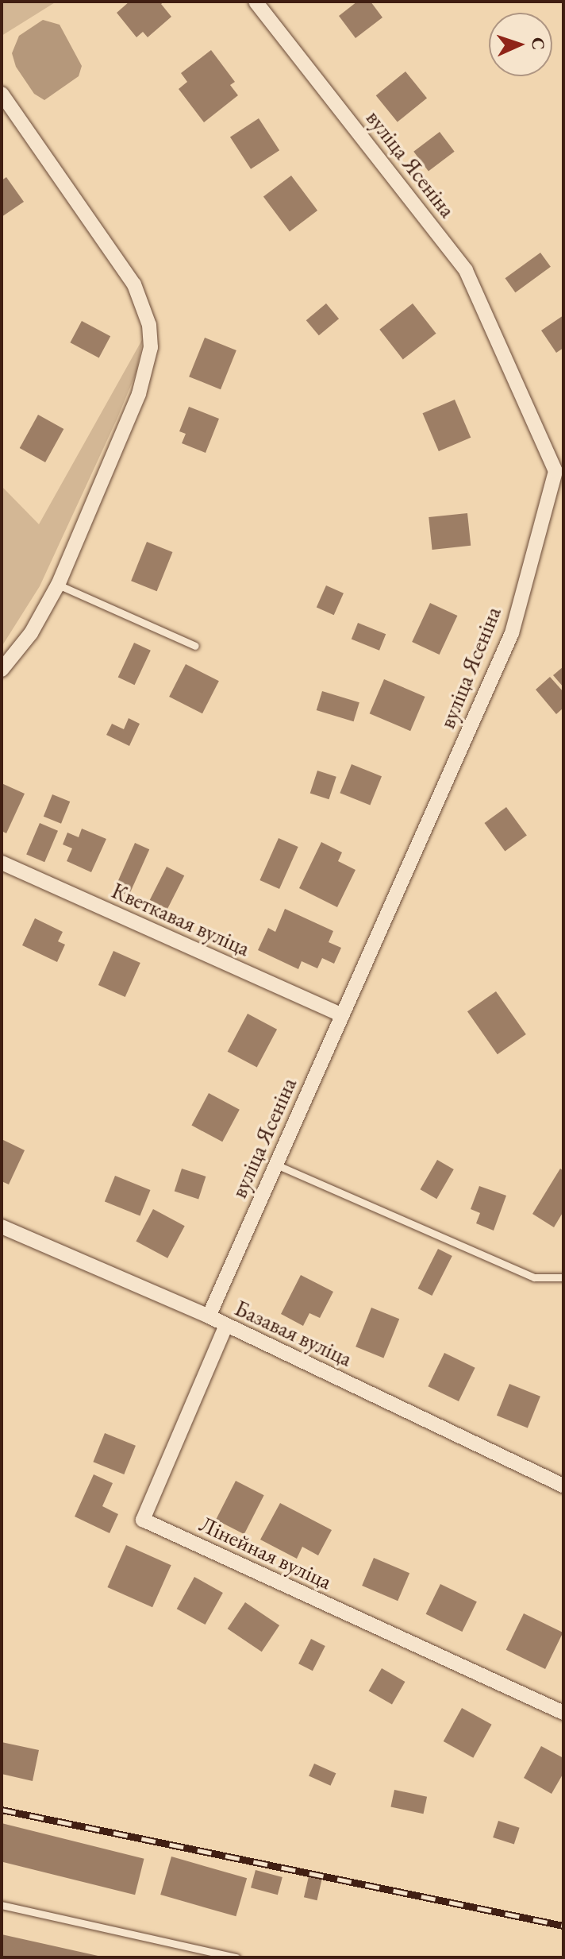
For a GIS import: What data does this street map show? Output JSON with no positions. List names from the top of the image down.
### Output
{
  "streets": {
    "street": [
      "вуліца Ясеніна",
      "Кветкавая вуліца",
      "Базавая вуліца",
      "Лінейная вуліца"
    ]
  },
  "crossings": [
    ["вуліца Ясеніна", "Кветкавая вуліца"],
    ["вуліца Ясеніна", "Базавая вуліца"],
    ["Базавая вуліца", "Лінейная вуліца"]
  ],
  "north": "right"
}
